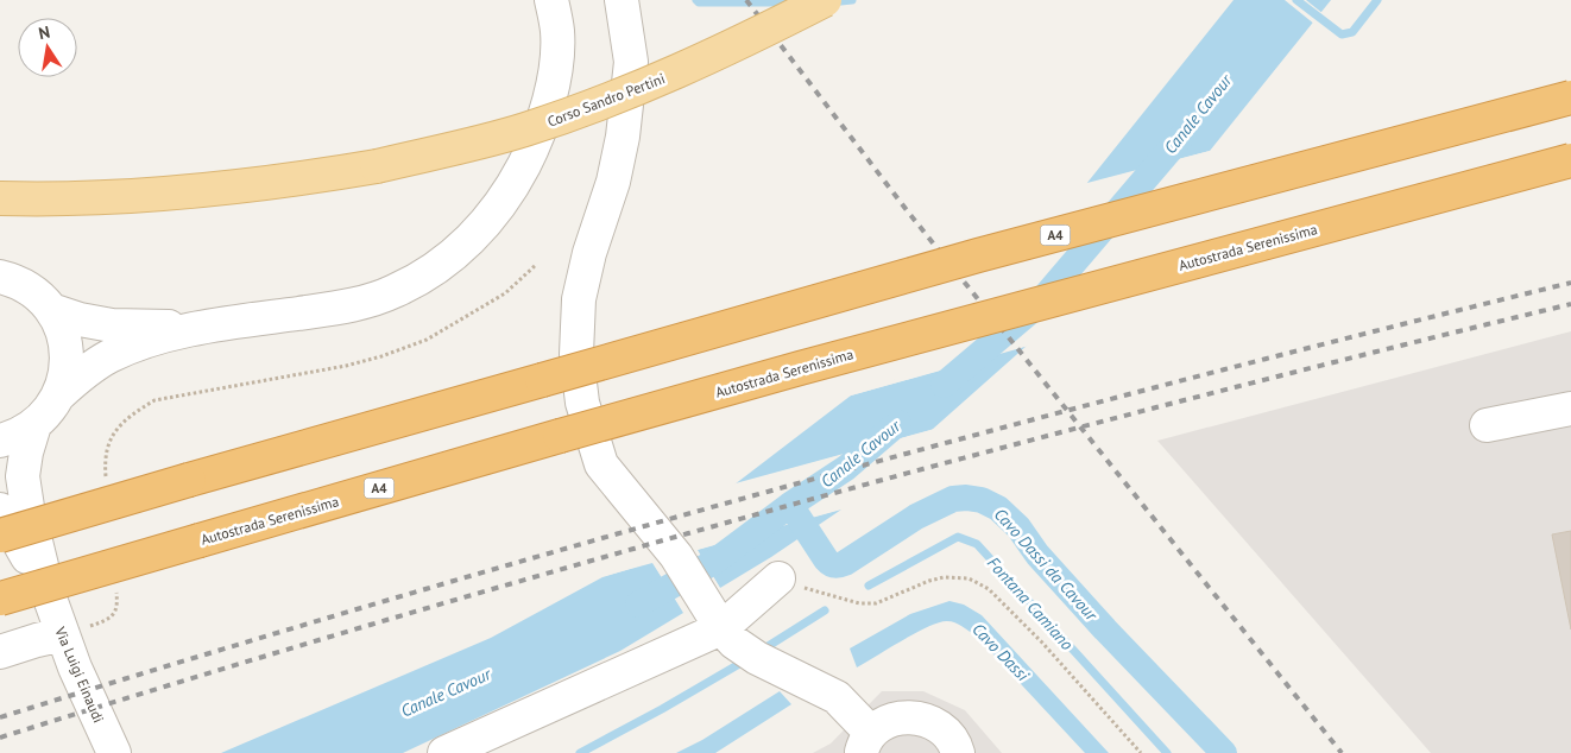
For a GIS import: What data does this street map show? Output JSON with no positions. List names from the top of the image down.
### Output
{
  "streets": {
    "highway": ["A4", "Autostrada Serenissima"],
    "main road": ["Corso Sandro Pertini"],
    "street": ["Via Luigi Einaudi"]
  },
  "water": [
    "Canale Cavour",
    "Cavo Dassi da Cavour",
    "Fontana Camiano",
    "Cavo Dassi"
  ],
  "north": "top"
}
